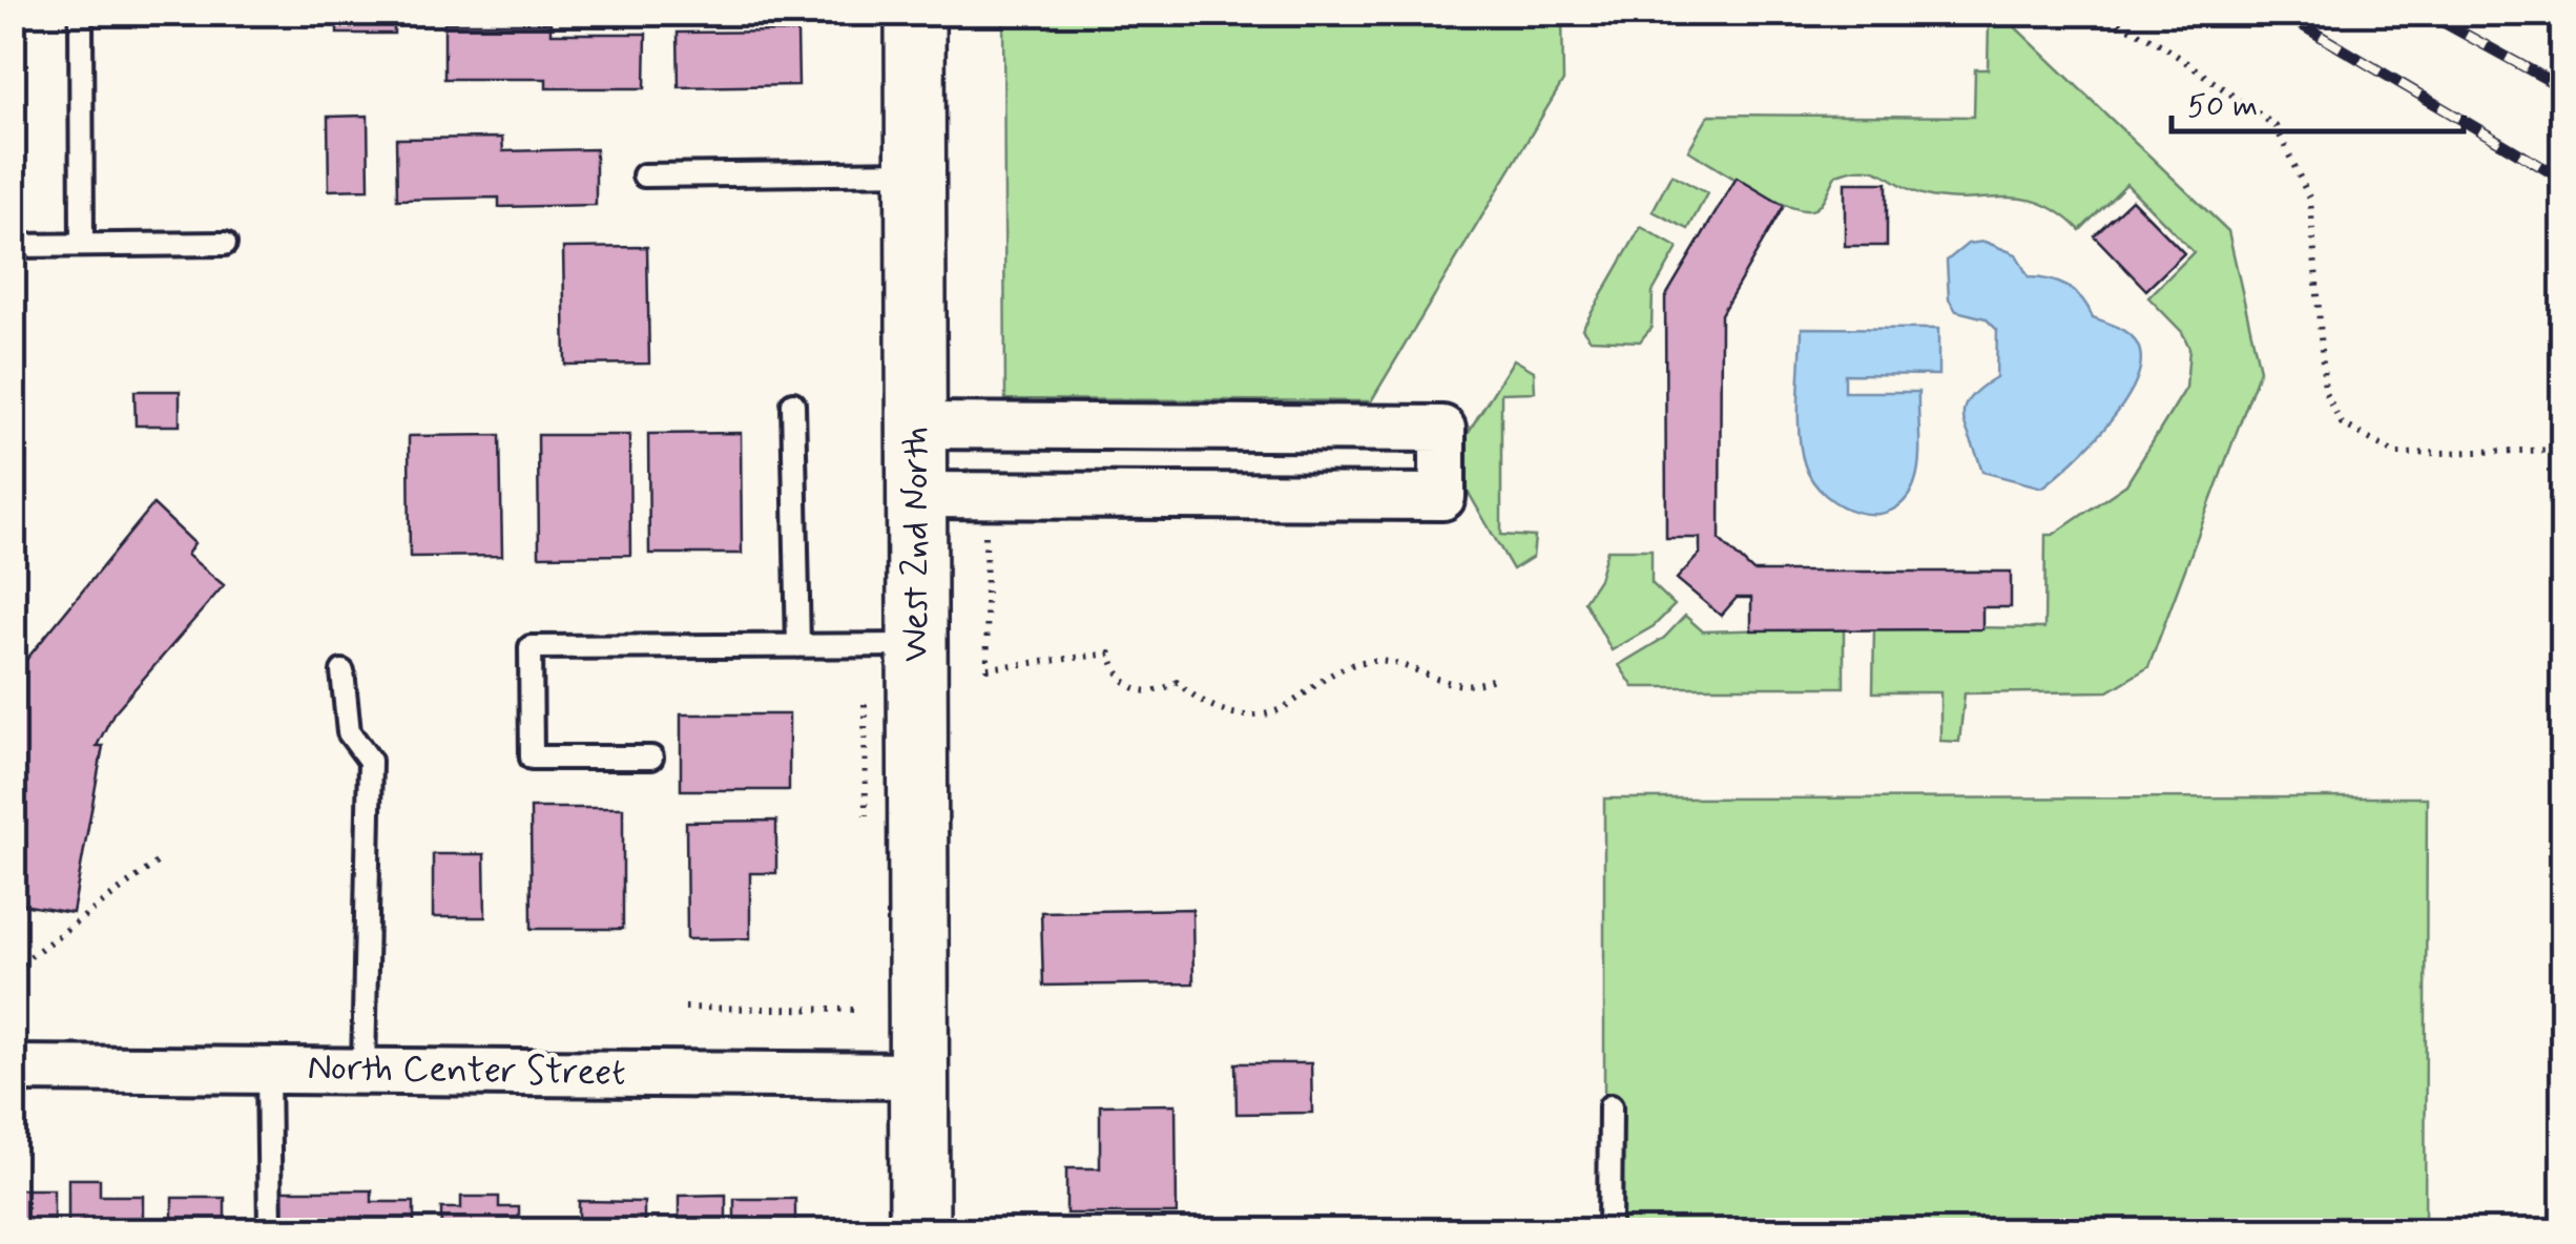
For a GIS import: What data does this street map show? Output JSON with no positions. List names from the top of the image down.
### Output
{
  "streets": {
    "street": ["West 2nd North", "North Center Street"]
  },
  "crossings": [
    ["West 2nd North", "North Center Street"]
  ],
  "scale_bar": "50 m"
}
